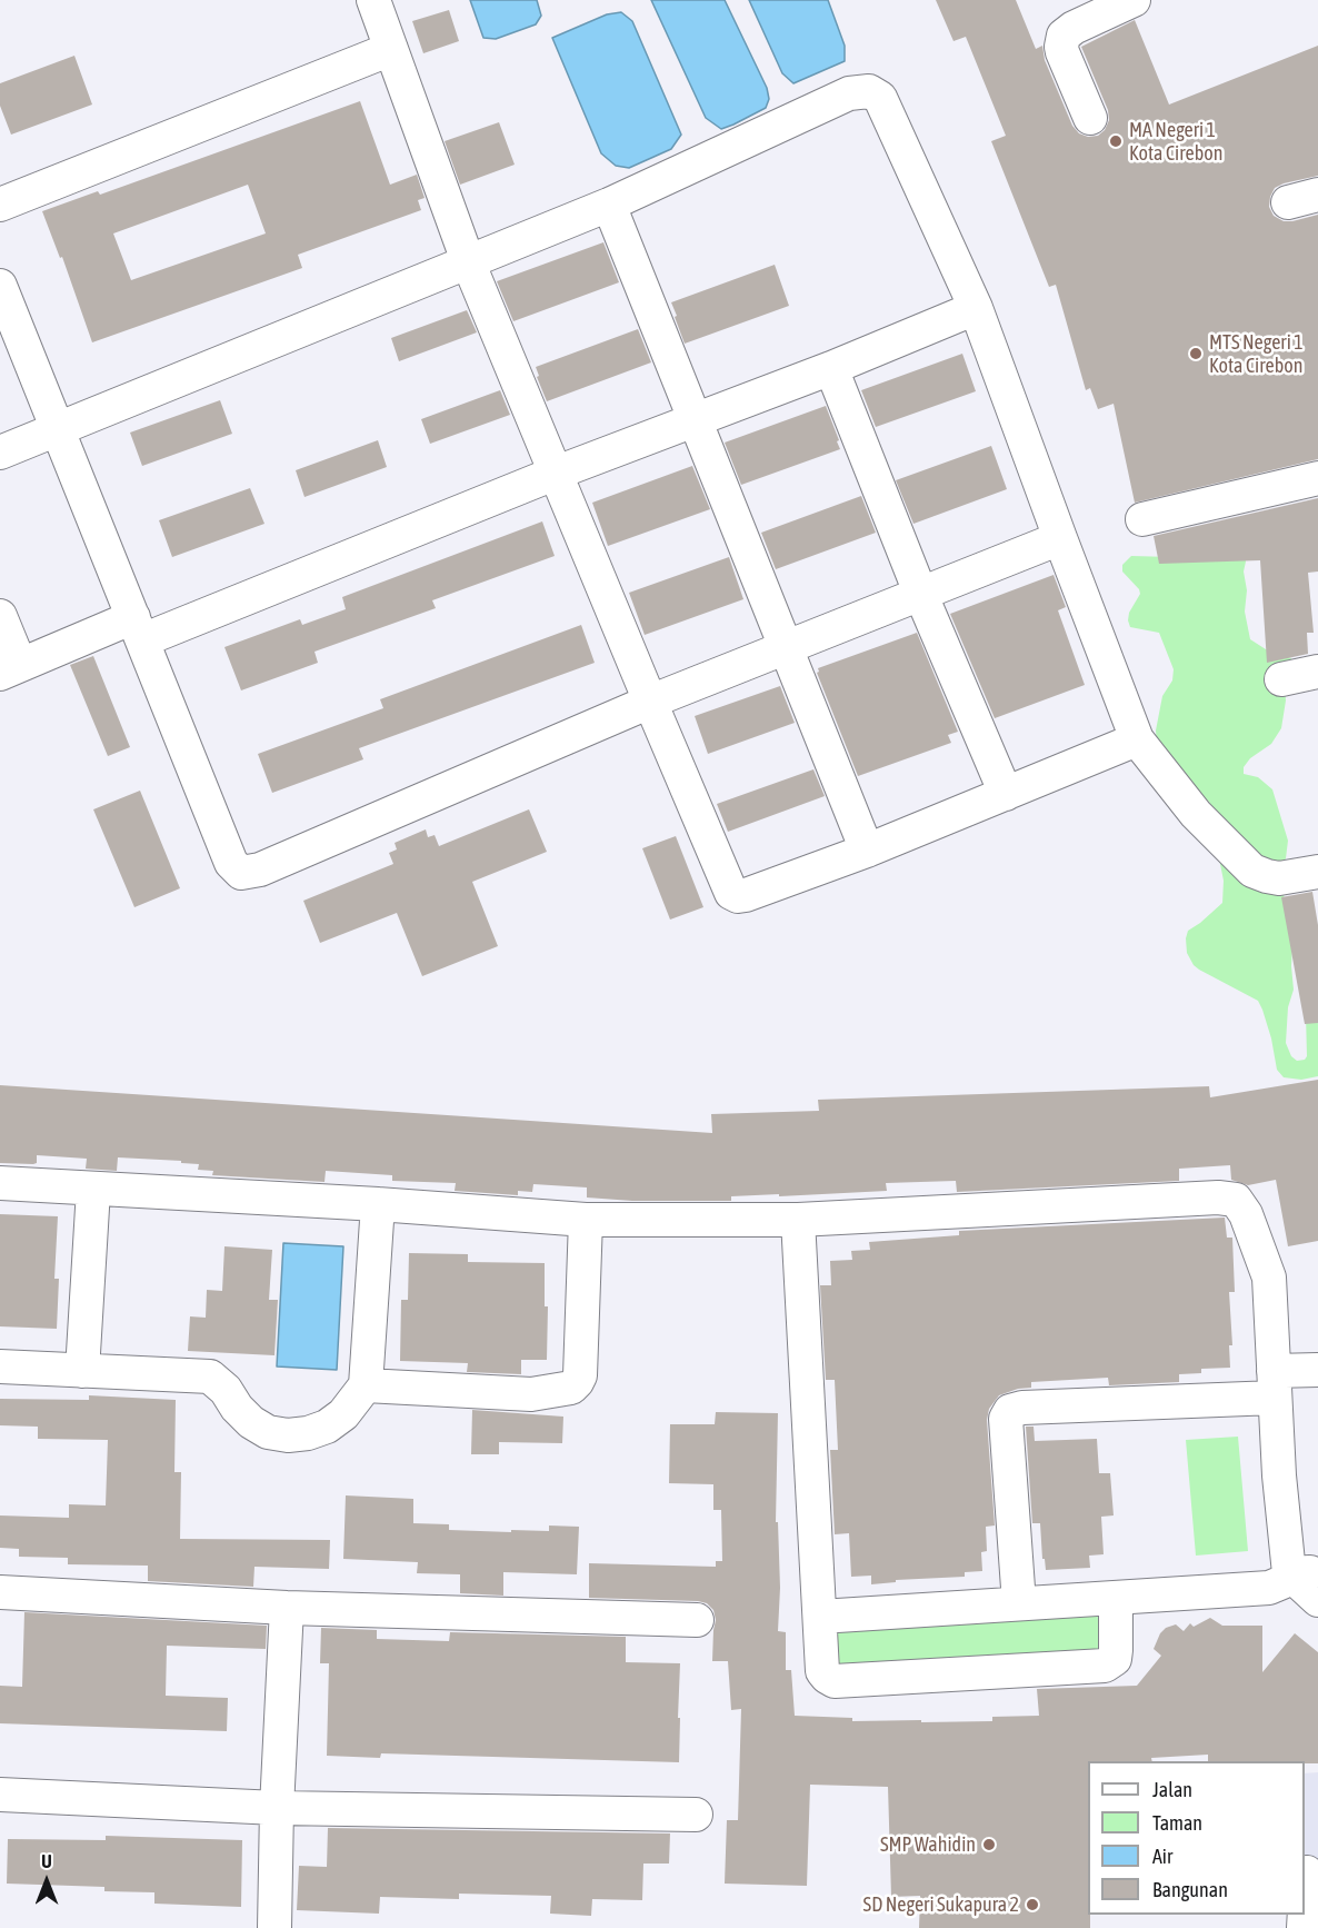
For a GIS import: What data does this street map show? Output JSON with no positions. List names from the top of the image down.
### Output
{
  "places": [
    "MA Negeri 1 Kota Cirebon",
    "MTS Negeri 1 Kota Cirebon",
    "SMP Wahidin",
    "SD Negeri Sukapura 2"
  ],
  "legend": [
    "Jalan",
    "Taman",
    "Air",
    "Bangunan"
  ],
  "north": "top"
}
